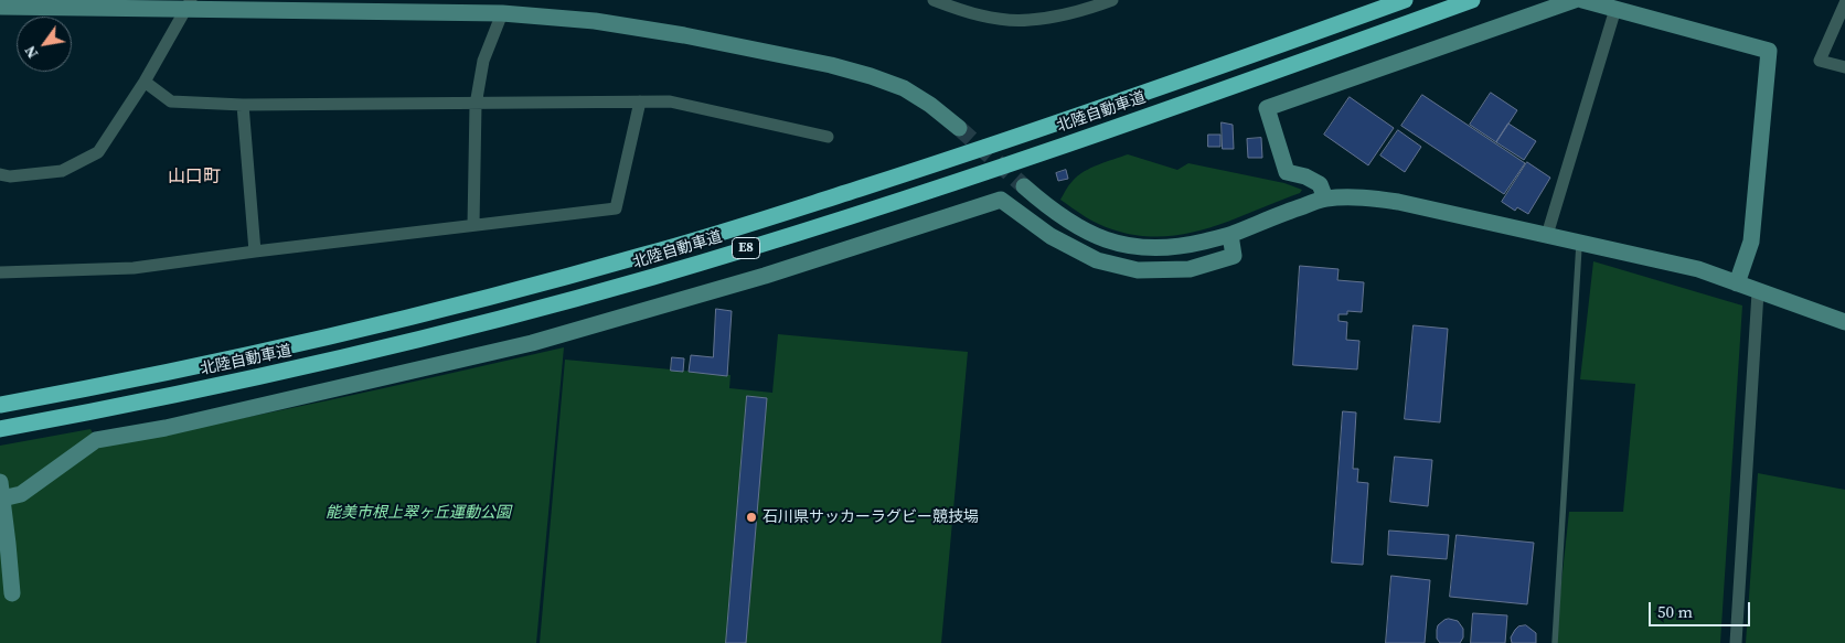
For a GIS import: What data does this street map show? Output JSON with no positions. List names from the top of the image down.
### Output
{
  "streets": {
    "highway": ["北陸自動車道", "E8"]
  },
  "districts": ["山口町"],
  "parks": ["能美市根上翠ヶ丘運動公園"],
  "places": ["石川県サッカーラグビー競技場"],
  "scale_bar": "50 m",
  "north": "bottom left"
}
